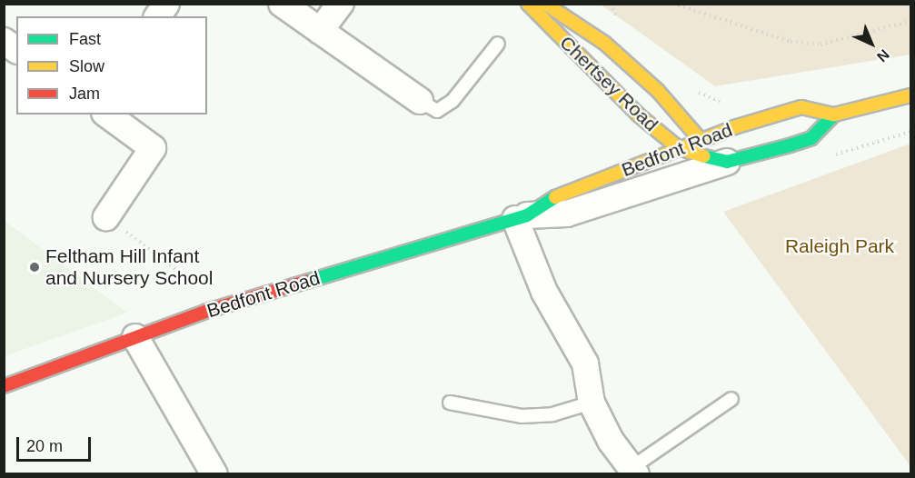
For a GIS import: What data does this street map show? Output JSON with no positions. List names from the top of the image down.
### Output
{
  "streets": {
    "street": ["Chertsey Road", "Bedfont Road"]
  },
  "crossings": [
    ["Chertsey Road", "Bedfont Road"]
  ],
  "parks": ["Raleigh Park"],
  "places": ["Feltham Hill Infant and Nursery School"],
  "legend": ["Fast", "Slow", "Jam"],
  "scale_bar": "20 m",
  "north": "bottom right"
}
